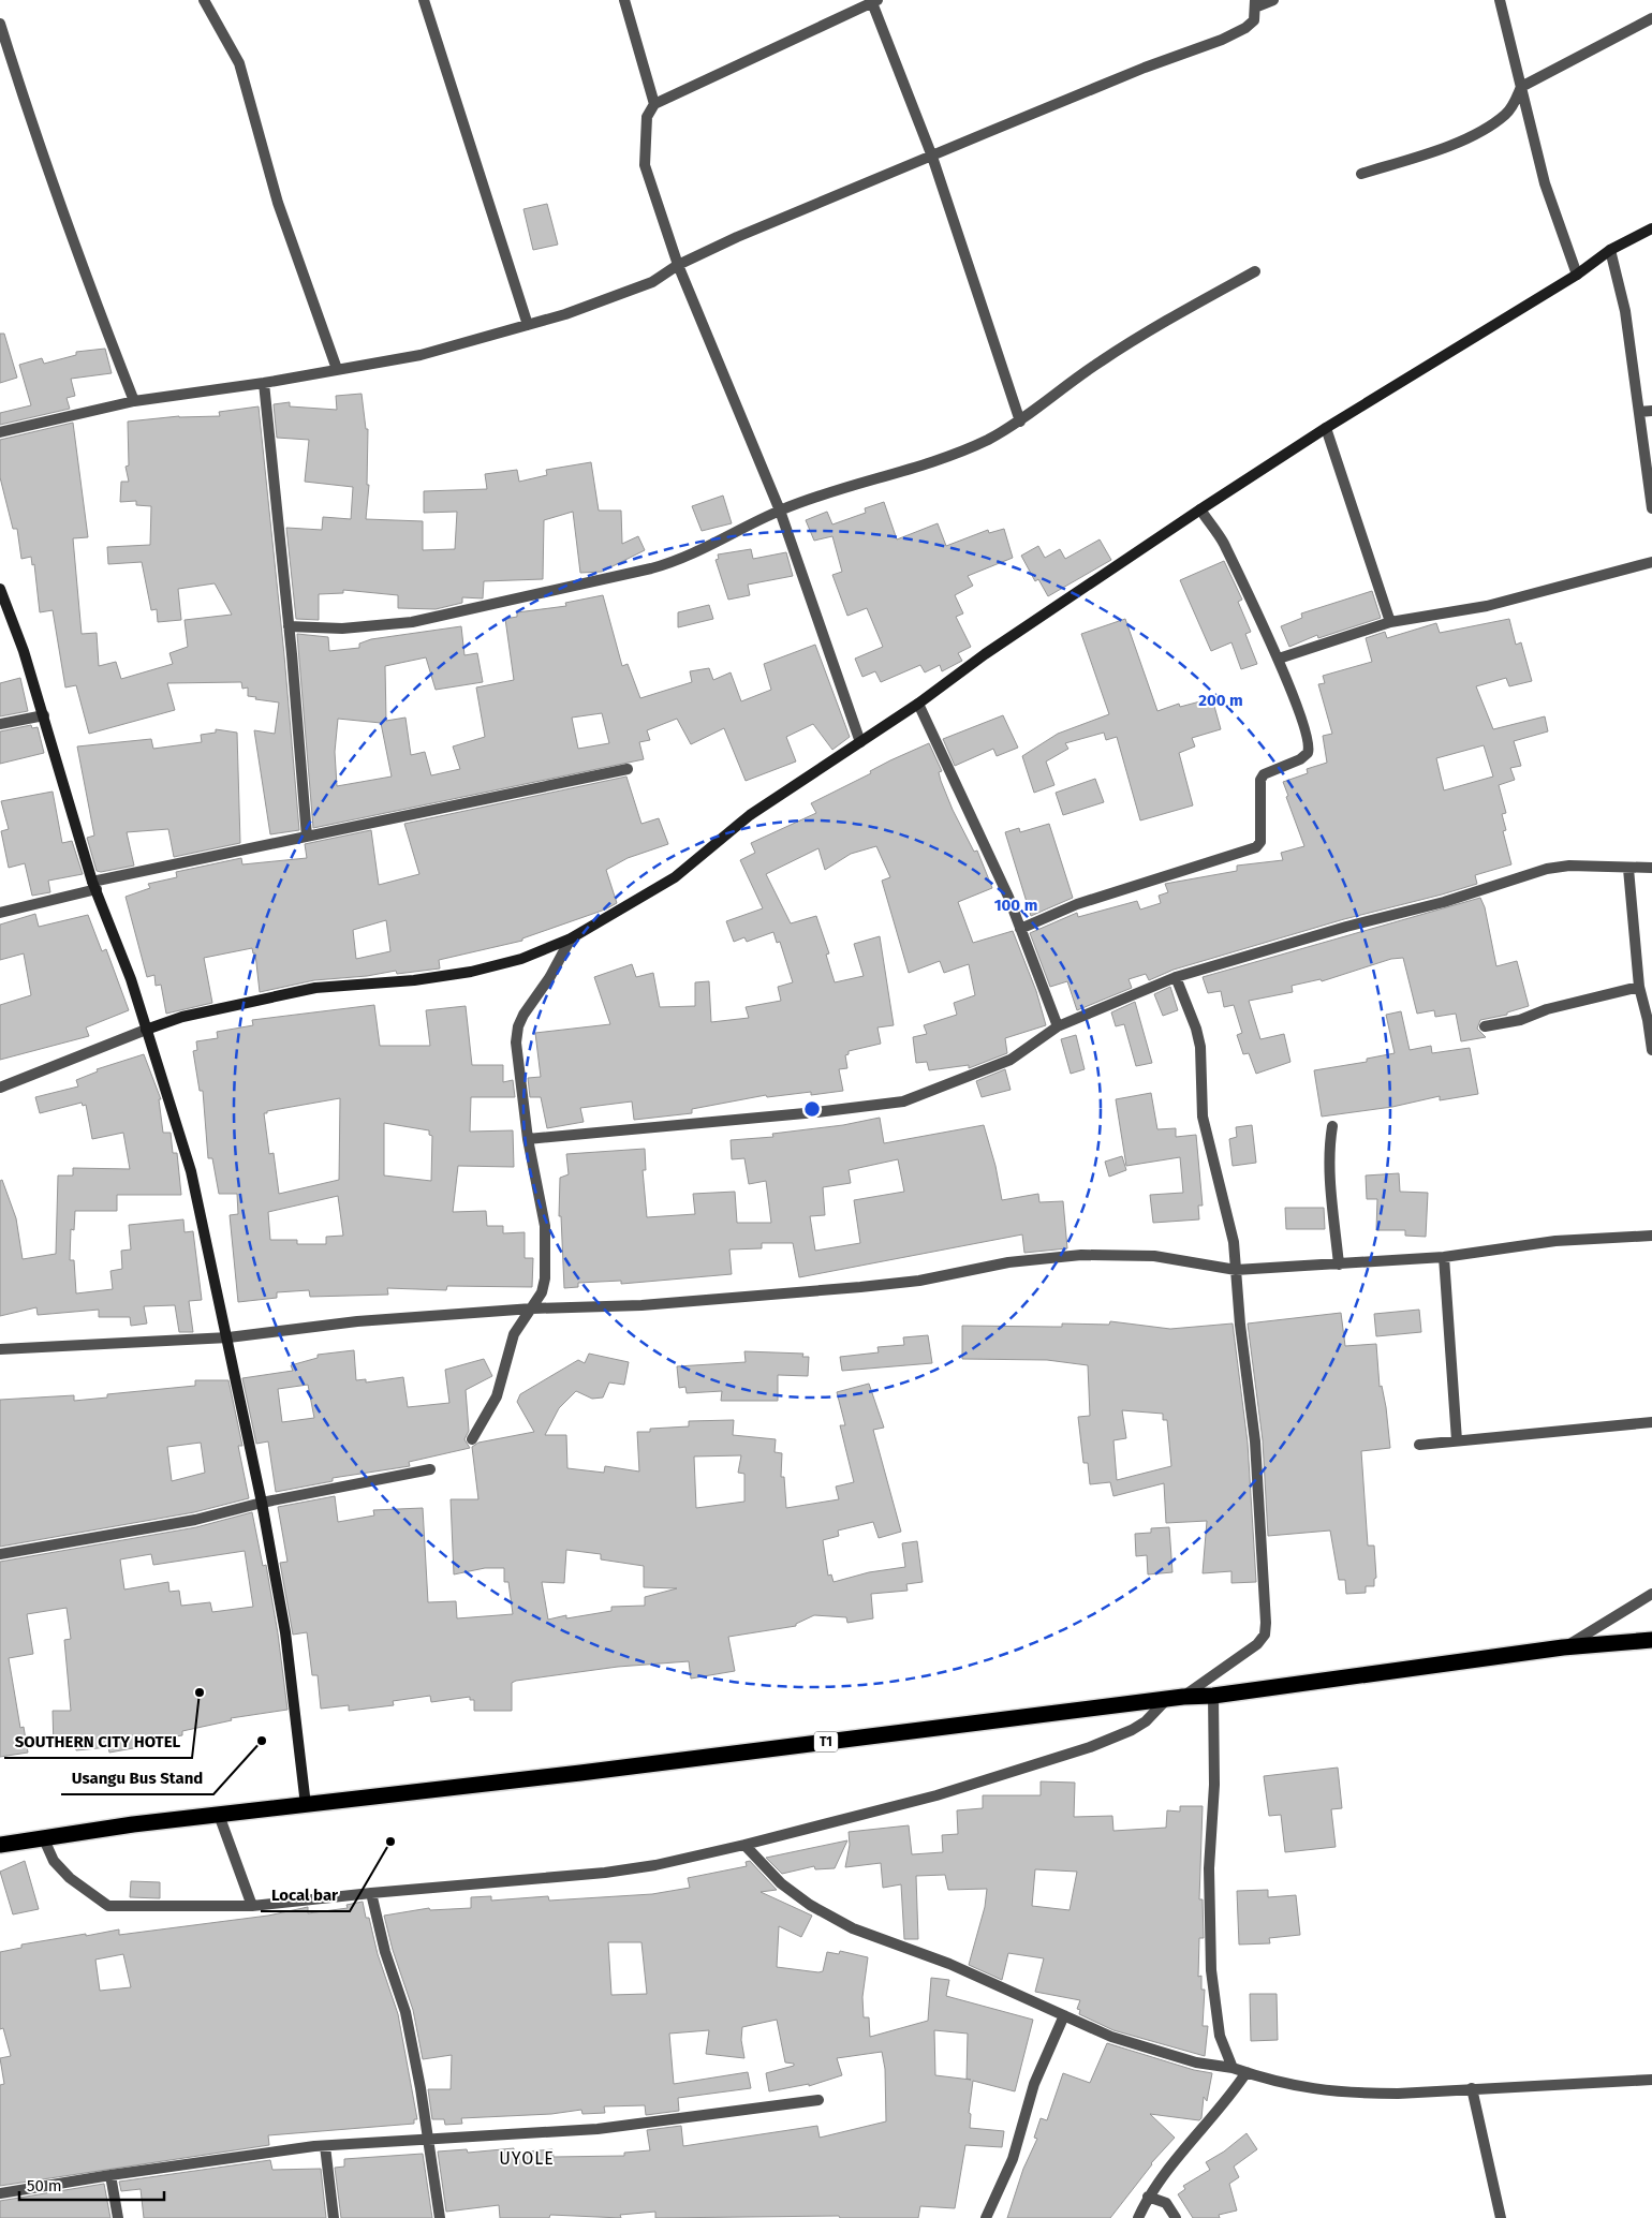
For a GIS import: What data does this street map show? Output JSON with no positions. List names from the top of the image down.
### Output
{
  "streets": {
    "highway": ["T1"]
  },
  "districts": ["UYOLE"],
  "places": ["SOUTHERN CITY HOTEL", "Usangu Bus Stand", "Local bar"],
  "scale_bar": "50 m",
  "rings": ["200 m", "100 m"]
}
